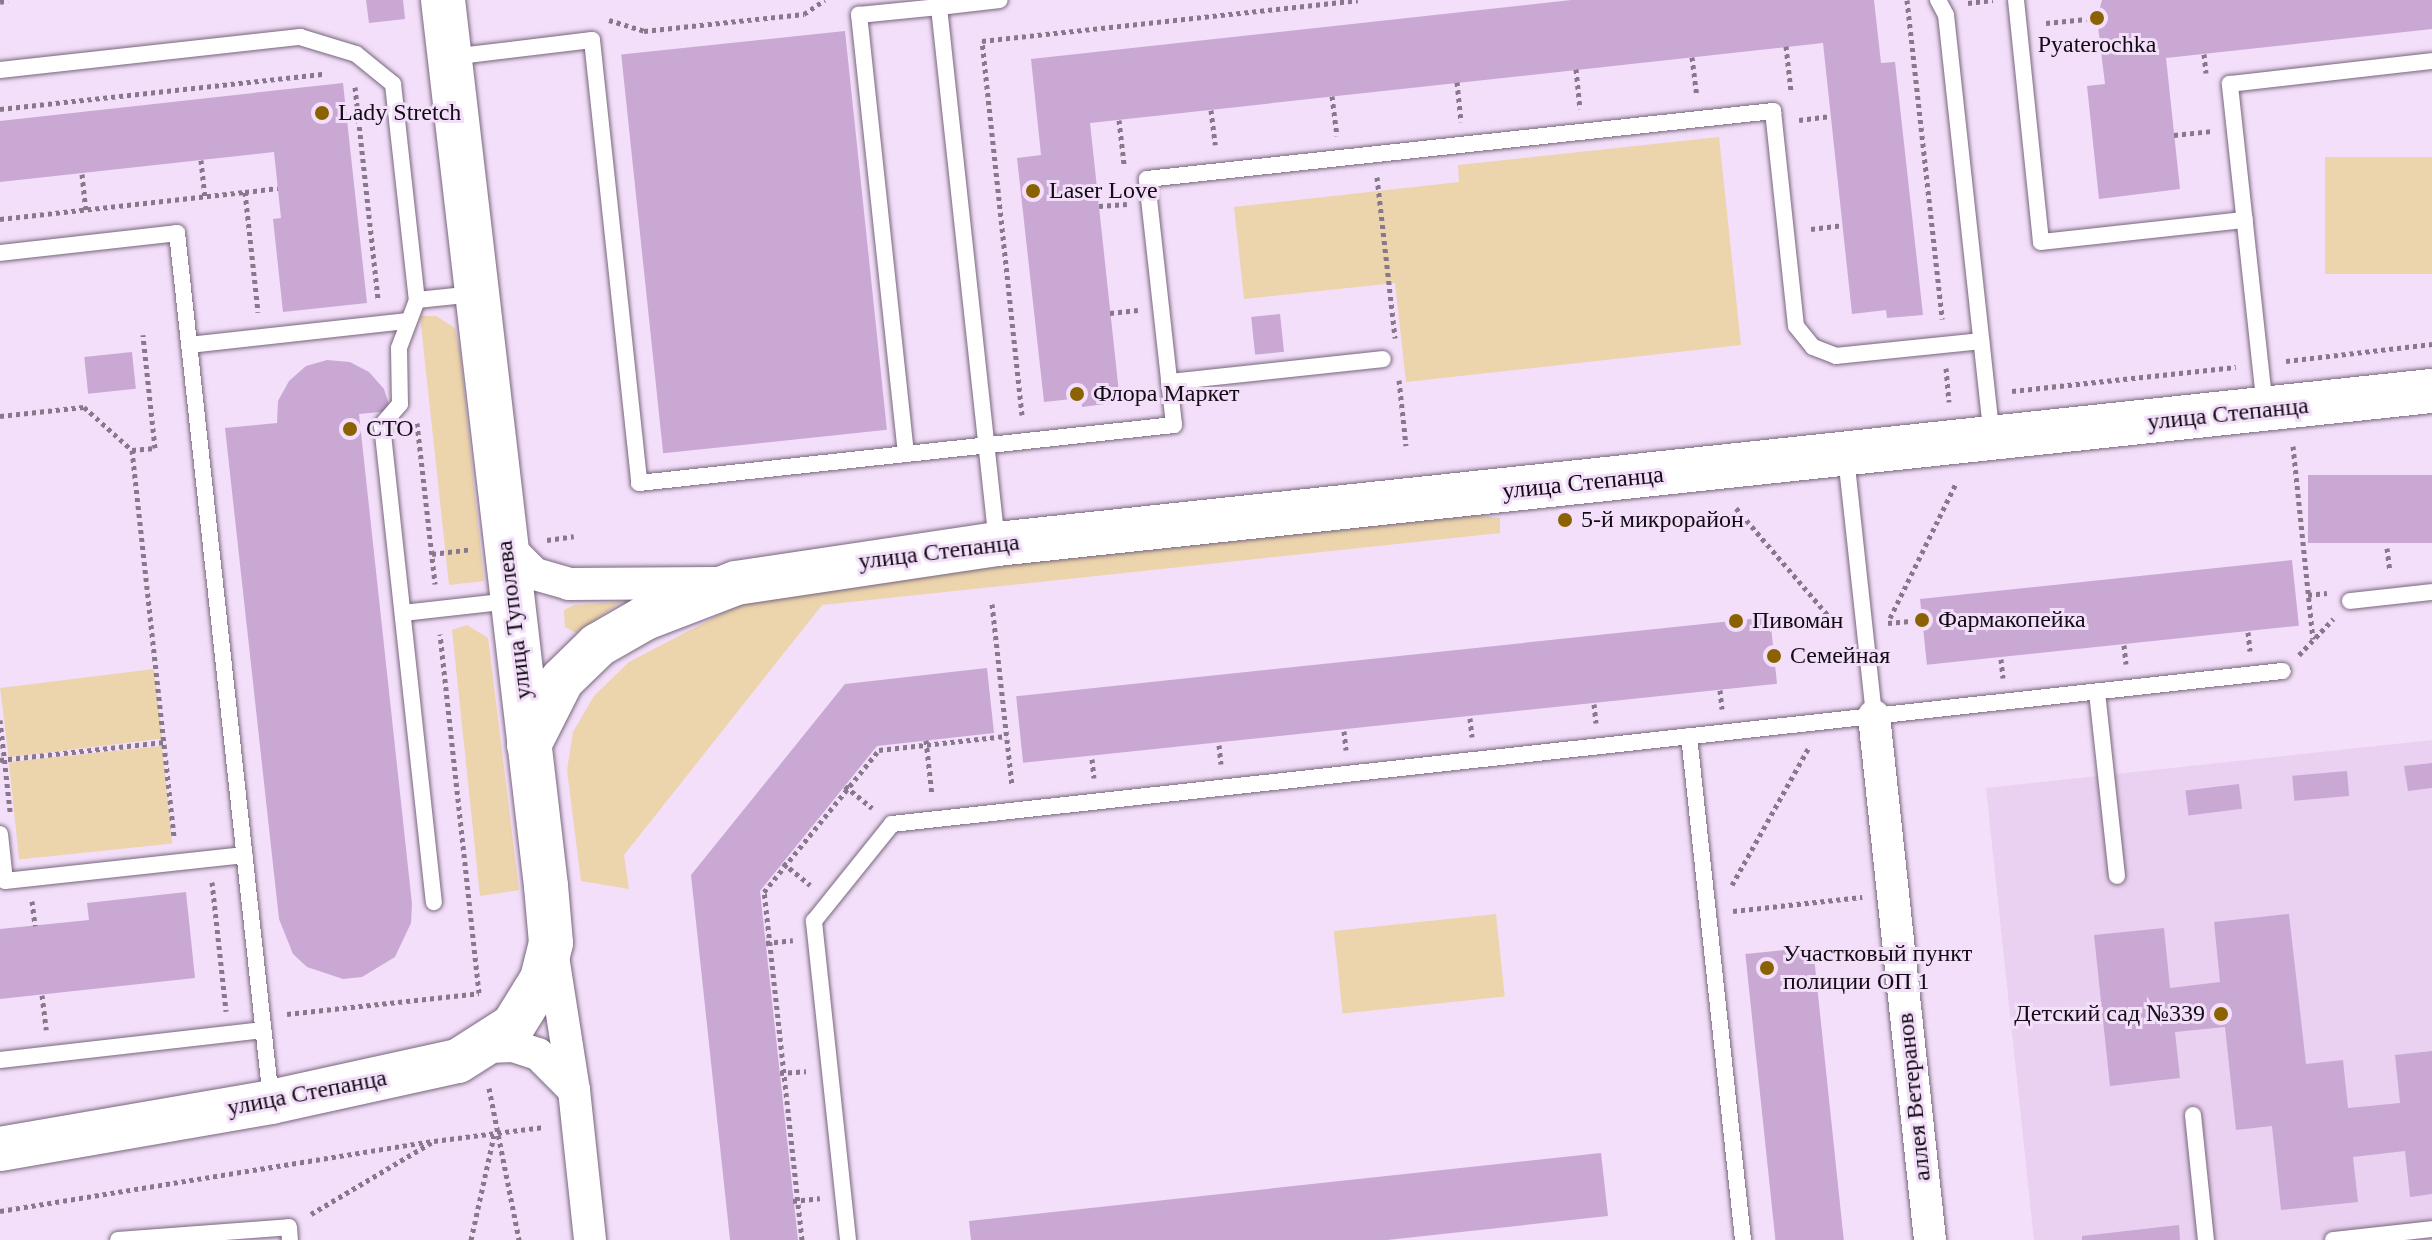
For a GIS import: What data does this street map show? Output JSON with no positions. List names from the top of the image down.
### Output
{
  "streets": {
    "street": ["улица Степанца", "улица Туполева", "аллея Ветеранов"]
  },
  "crossings": [
    ["улица Степанца", "улица Туполева"]
  ],
  "places": [
    "Pyaterochka",
    "Lady Stretch",
    "Laser Love",
    "Флора Маркет",
    "СТО",
    "5-й микрорайон",
    "Фармакопейка",
    "Пивоман",
    "Семейная",
    "Участковый пункт полиции ОП 1",
    "Детский сад №339"
  ]
}
